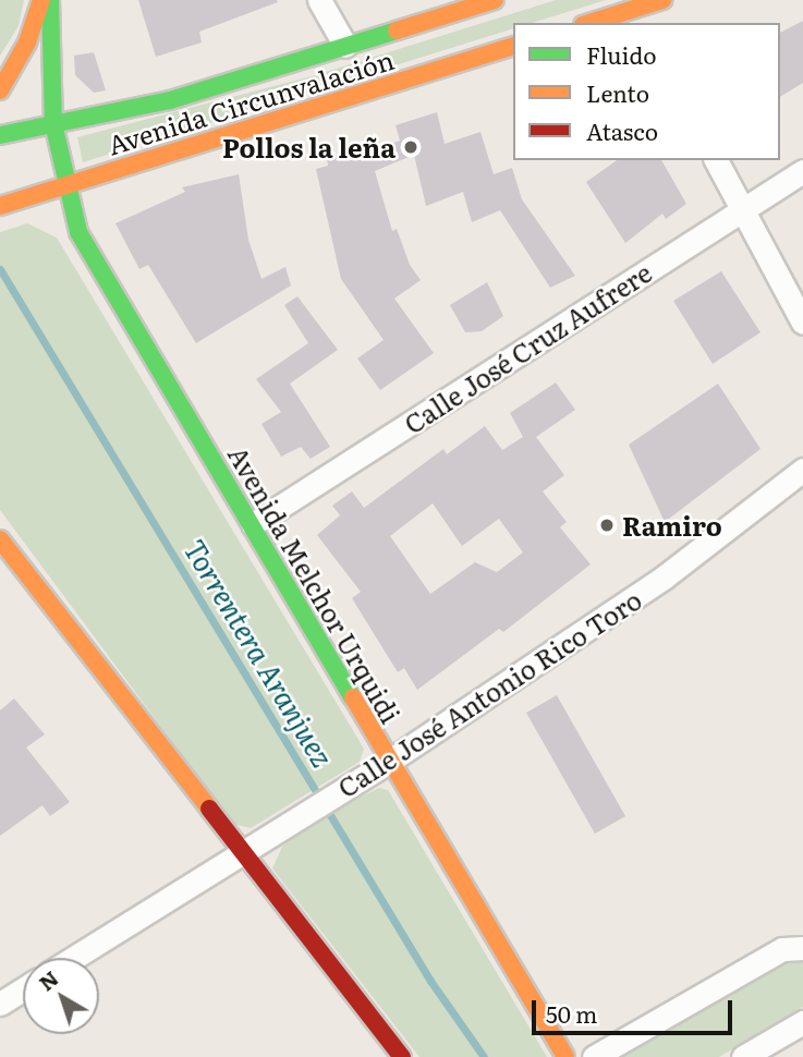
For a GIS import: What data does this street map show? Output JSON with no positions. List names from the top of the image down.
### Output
{
  "streets": {
    "main road": ["Avenida Circunvalación", "Avenida Melchor Urquidi"],
    "street": ["Calle José Cruz Aufrere", "Calle José Antonio Rico Toro"]
  },
  "crossings": [
    ["Avenida Circunvalación", "Avenida Melchor Urquidi"],
    ["Calle José Cruz Aufrere", "Avenida Melchor Urquidi"],
    ["Avenida Melchor Urquidi", "Calle José Antonio Rico Toro"]
  ],
  "water": ["Torrentera Aranjuez"],
  "places": ["Pollos la leña", "Ramiro"],
  "legend": ["Fluido", "Lento", "Atasco"],
  "scale_bar": "50 m",
  "north": "top left"
}
